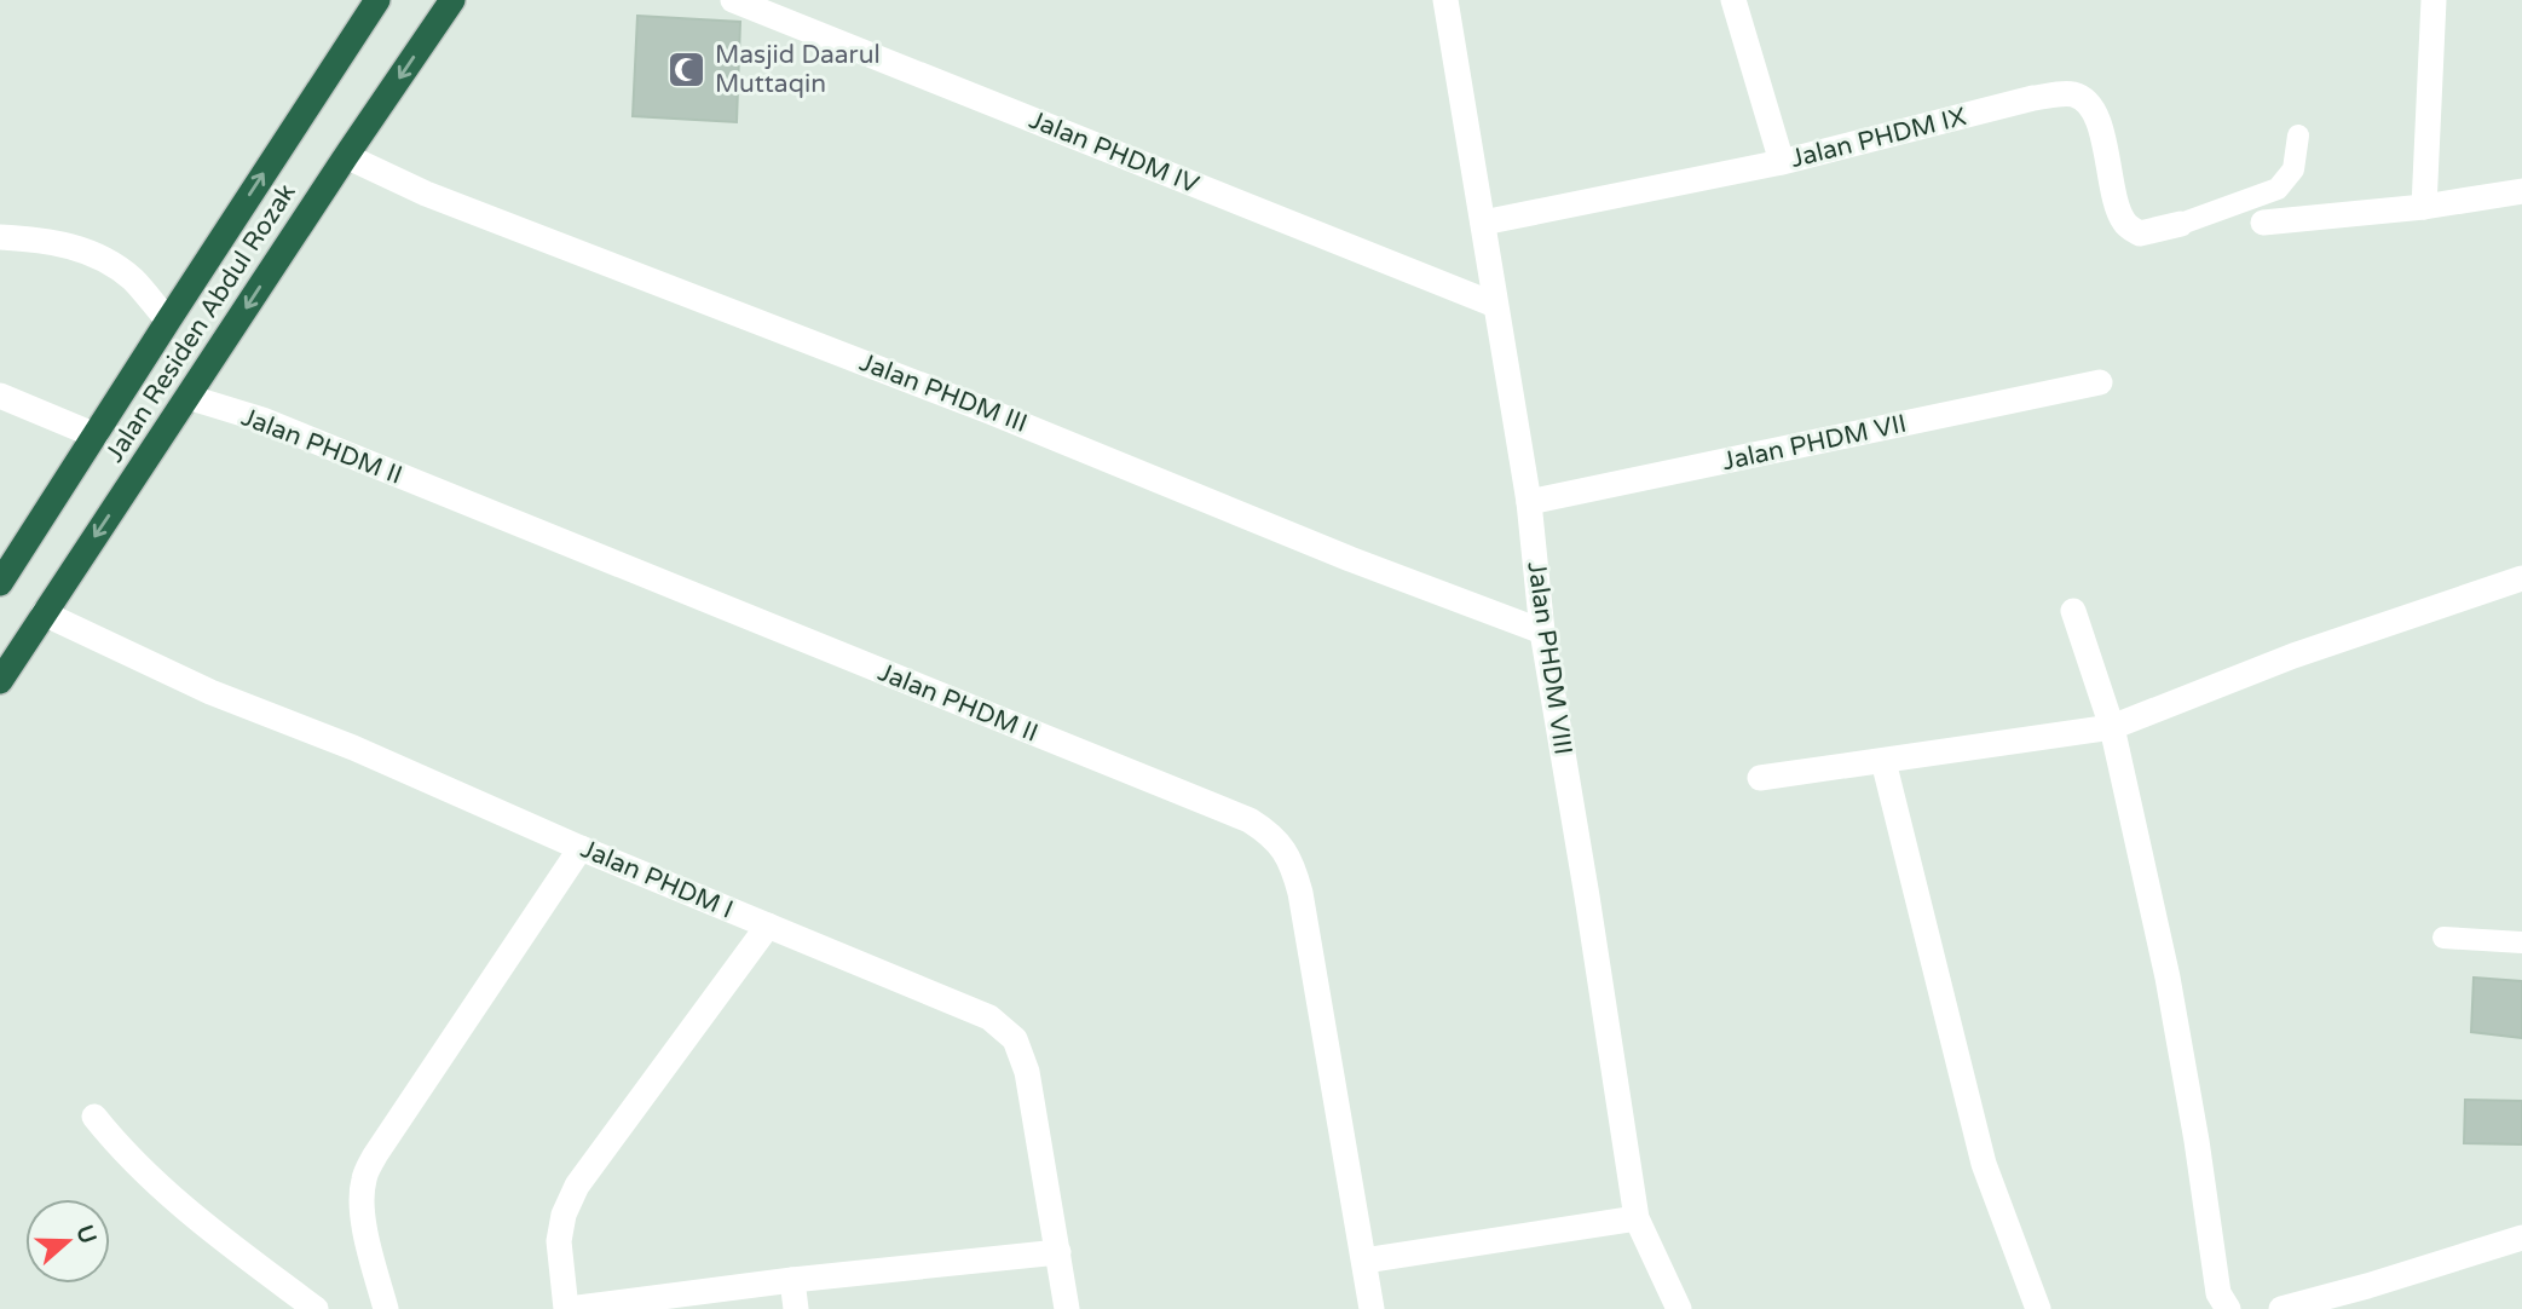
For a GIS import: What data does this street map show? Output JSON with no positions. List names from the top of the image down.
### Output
{
  "streets": {
    "highway": ["Jalan Residen Abdul Rozak"],
    "street": [
      "Jalan PHDM IX",
      "Jalan PHDM IV",
      "Jalan PHDM III",
      "Jalan PHDM VII",
      "Jalan PHDM II",
      "Jalan PHDM VIII",
      "Jalan PHDM I"
    ]
  },
  "crossings": [
    ["Jalan PHDM IX", "Jalan PHDM VIII"],
    ["Jalan PHDM IV", "Jalan PHDM VIII"],
    ["Jalan Residen Abdul Rozak", "Jalan PHDM III"],
    ["Jalan Residen Abdul Rozak", "Jalan PHDM II"],
    ["Jalan Residen Abdul Rozak", "Jalan PHDM I"],
    ["Jalan PHDM III", "Jalan PHDM VIII"],
    ["Jalan PHDM VII", "Jalan PHDM VIII"]
  ],
  "places": {
    "mosque": ["Masjid Daarul Muttaqin"]
  },
  "north": "right"
}
